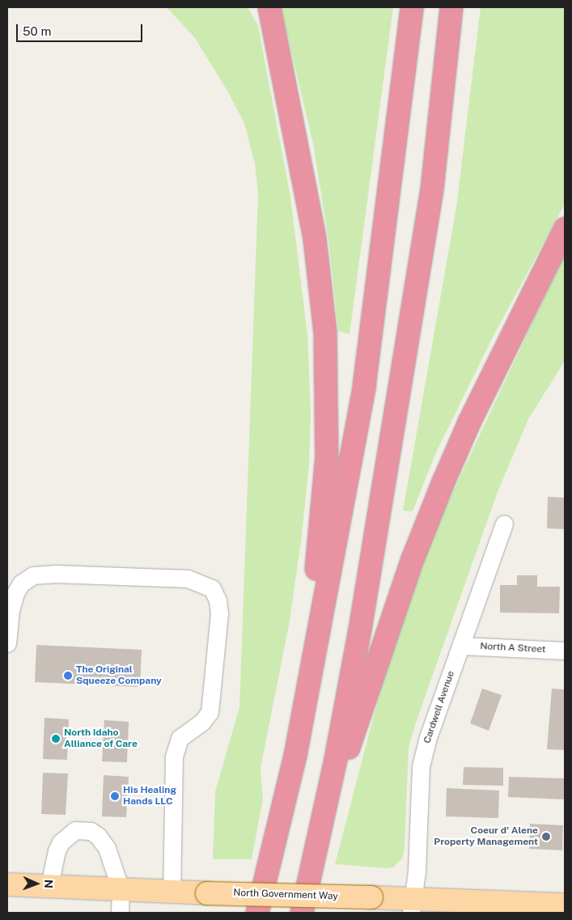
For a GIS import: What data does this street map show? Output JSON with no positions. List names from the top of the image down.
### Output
{
  "streets": {
    "main road": ["North Government Way"],
    "street": ["North A Street", "Cardwell Avenue"]
  },
  "crossings": [
    ["North A Street", "Cardwell Avenue"],
    ["Cardwell Avenue", "North Government Way"]
  ],
  "places": [
    "The Original Squeeze Company",
    "North Idaho Alliance of Care",
    "His Healing Hands LLC",
    "Coeur d' Alene Property Management"
  ],
  "scale_bar": "50 m",
  "north": "right"
}
